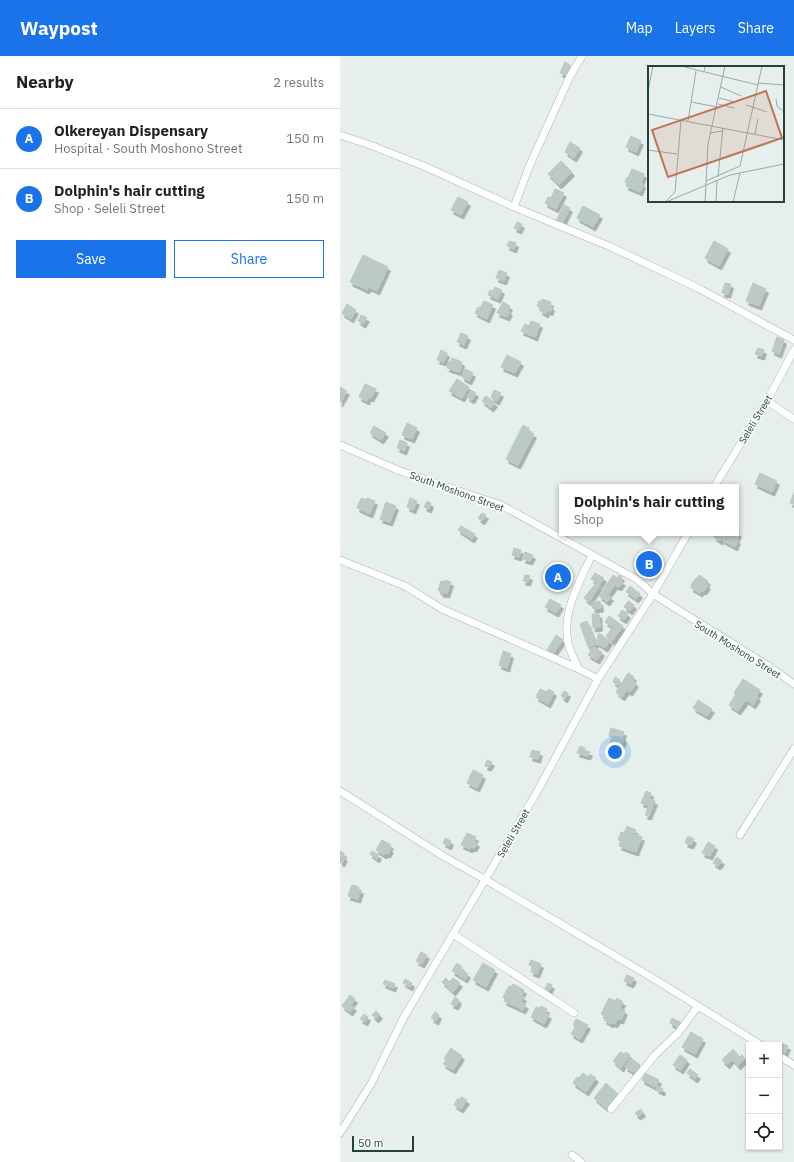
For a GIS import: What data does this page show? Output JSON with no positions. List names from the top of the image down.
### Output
{
  "streets": {
    "street": ["Seleli Street", "South Moshono Street"]
  },
  "crossings": [
    ["Seleli Street", "South Moshono Street"]
  ],
  "scale_bar": "50 m",
  "page": {
    "header": "Waypost",
    "nav": ["Map", "Layers", "Share"],
    "heading": ["Nearby", "2 results"],
    "list": [
      {
        "mark": "A",
        "name": "Olkereyan Dispensary",
        "note": "Hospital · South Moshono Street",
        "value": "150 m"
      },
      {
        "mark": "B",
        "name": "Dolphin's hair cutting",
        "note": "Shop · Seleli Street",
        "value": "150 m"
      }
    ],
    "buttons": ["Save", "Share"],
    "popup": ["Dolphin's hair cutting", "Shop"],
    "pins": ["B", "A"],
    "map_buttons": ["+", "−"],
    "scale": "50 m"
  }
}
